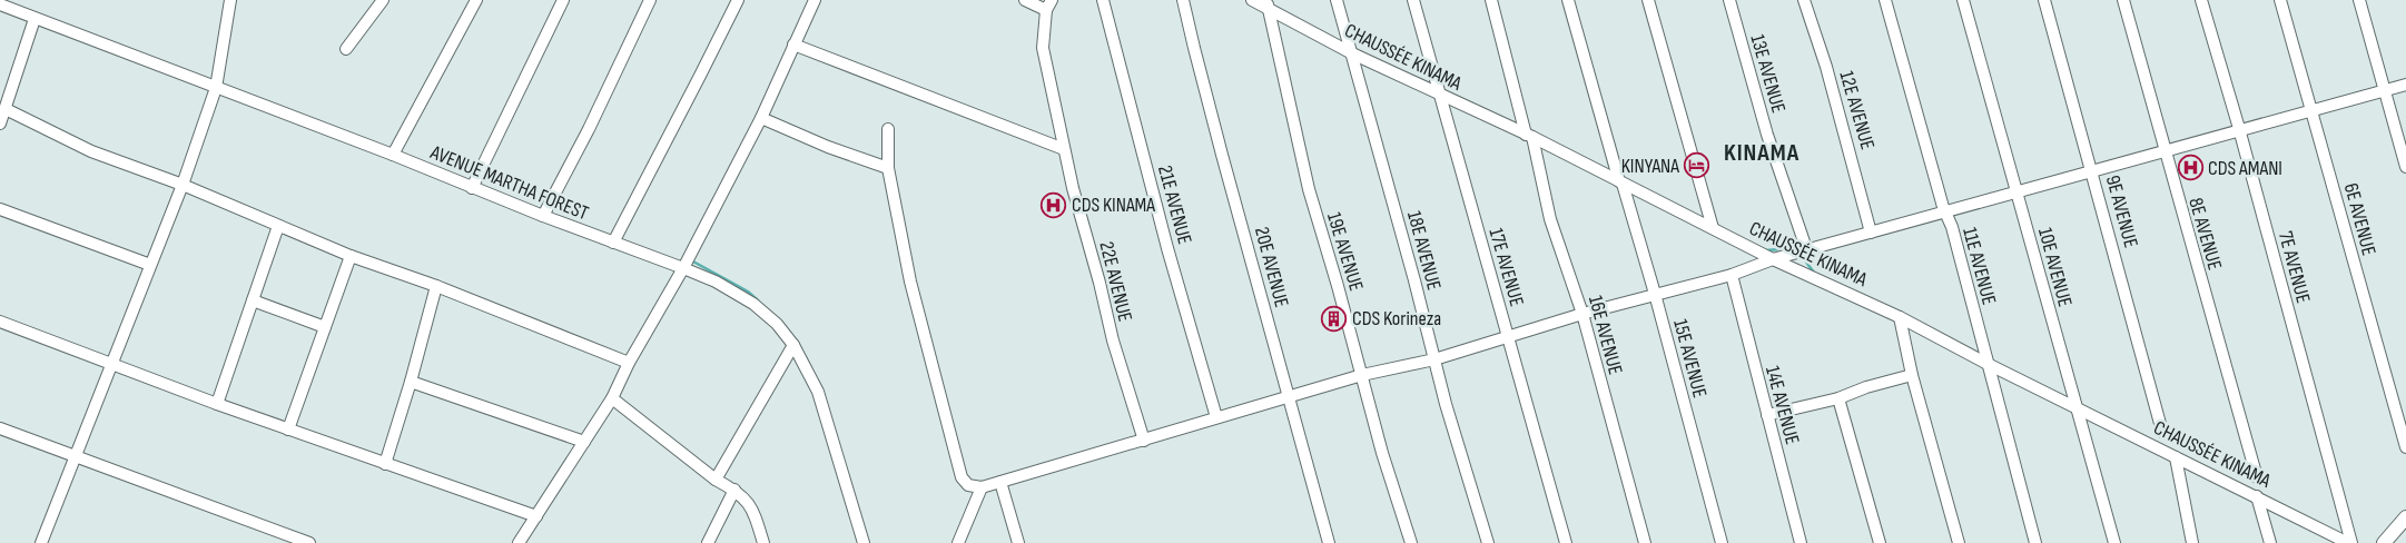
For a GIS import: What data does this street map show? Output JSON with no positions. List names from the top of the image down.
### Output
{
  "streets": {
    "street": [
      "CHAUSSÉE KINAMA",
      "13E AVENUE",
      "12E AVENUE",
      "AVENUE MARTHA FOREST",
      "21E AVENUE",
      "9E AVENUE",
      "6E AVENUE",
      "8E AVENUE",
      "18E AVENUE",
      "19E AVENUE",
      "11E AVENUE",
      "20E AVENUE",
      "17E AVENUE",
      "10E AVENUE",
      "7E AVENUE",
      "22E AVENUE",
      "16E AVENUE",
      "15E AVENUE",
      "14E AVENUE"
    ]
  },
  "crossings": [
    ["CHAUSSÉE KINAMA", "18E AVENUE"],
    ["CHAUSSÉE KINAMA", "19E AVENUE"],
    ["CHAUSSÉE KINAMA", "11E AVENUE"],
    ["CHAUSSÉE KINAMA", "17E AVENUE"],
    ["CHAUSSÉE KINAMA", "10E AVENUE"],
    ["CHAUSSÉE KINAMA", "7E AVENUE"],
    ["CHAUSSÉE KINAMA", "16E AVENUE"],
    ["CHAUSSÉE KINAMA", "15E AVENUE"]
  ],
  "districts": ["KINAMA"],
  "places": {
    "hotel": ["KINYANA"],
    "hospital": ["CDS AMANI", "CDS KINAMA"],
    "building": ["CDS Korineza"]
  }
}
